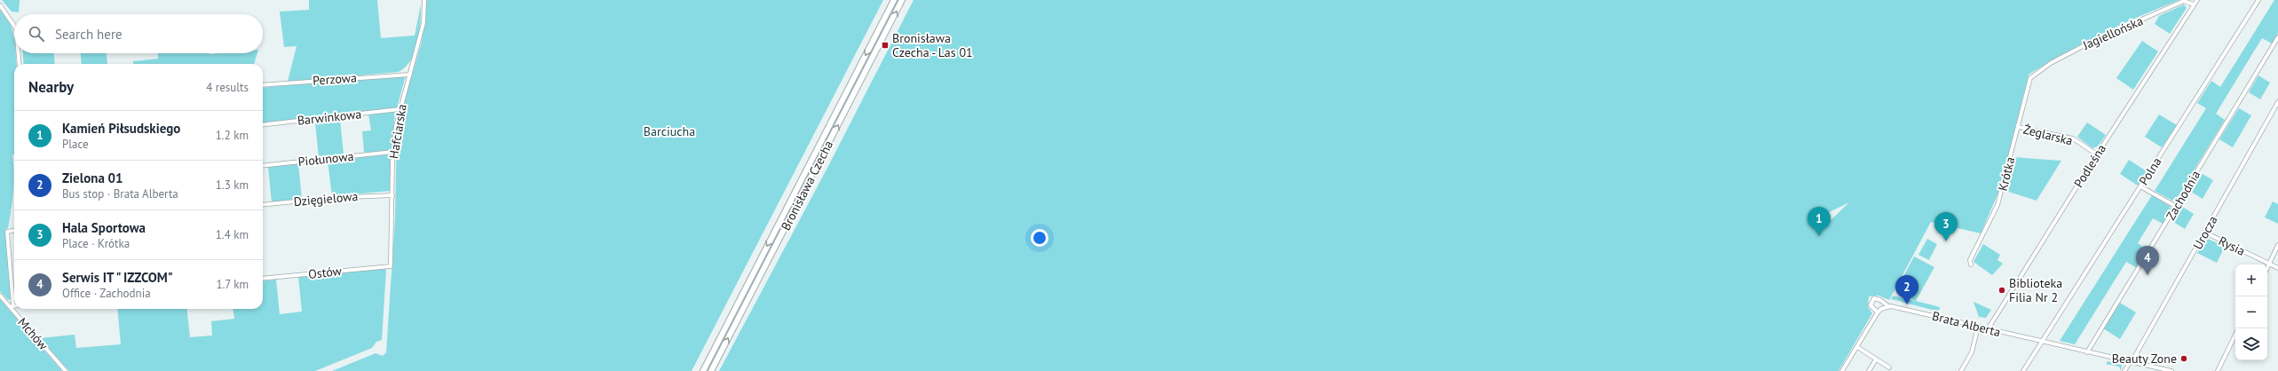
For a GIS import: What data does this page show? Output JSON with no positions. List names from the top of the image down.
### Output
{
  "streets": {
    "main road": ["Bronisława Czecha"],
    "street": [
      "Jagiellońska",
      "Perzowa",
      "Barwinkowa",
      "Hafciarska",
      "Żeglarska",
      "Piołunowa",
      "Podleśna",
      "Polna",
      "Krótka",
      "Zachodnia",
      "Dzięgielowa",
      "Urocza",
      "Rysia",
      "Ostów",
      "Brata Alberta",
      "Mchów"
    ]
  },
  "crossings": [
    ["Jagiellońska", "Podleśna"],
    ["Jagiellońska", "Krótka"],
    ["Perzowa", "Hafciarska"],
    ["Barwinkowa", "Hafciarska"],
    ["Hafciarska", "Piołunowa"],
    ["Hafciarska", "Dzięgielowa"],
    ["Hafciarska", "Ostów"],
    ["Żeglarska", "Podleśna"],
    ["Żeglarska", "Krótka"],
    ["Podleśna", "Brata Alberta"],
    ["Polna", "Brata Alberta"],
    ["Zachodnia", "Brata Alberta"],
    ["Urocza", "Rysia"],
    ["Urocza", "Brata Alberta"]
  ],
  "parks": ["Barciucha"],
  "places": {
    "transit": ["Bronisława Czecha - Las 01"],
    "other": ["Biblioteka Filia Nr 2", "Beauty Zone"]
  },
  "page": {
    "search": "Search here",
    "heading": ["Nearby", "4 results"],
    "list": [
      {
        "mark": "1",
        "name": "Kamień Piłsudskiego",
        "note": "Place",
        "value": "1.2 km"
      },
      {
        "mark": "2",
        "name": "Zielona 01",
        "note": "Bus stop · Brata Alberta",
        "value": "1.3 km"
      },
      {
        "mark": "3",
        "name": "Hala Sportowa",
        "note": "Place · Krótka",
        "value": "1.4 km"
      },
      {
        "mark": "4",
        "name": "Serwis IT \" IZZCOM\"",
        "note": "Office · Zachodnia",
        "value": "1.7 km"
      }
    ],
    "pins": [
      "1",
      "3",
      "4",
      "2"
    ],
    "map_buttons": ["+", "−"]
  }
}
